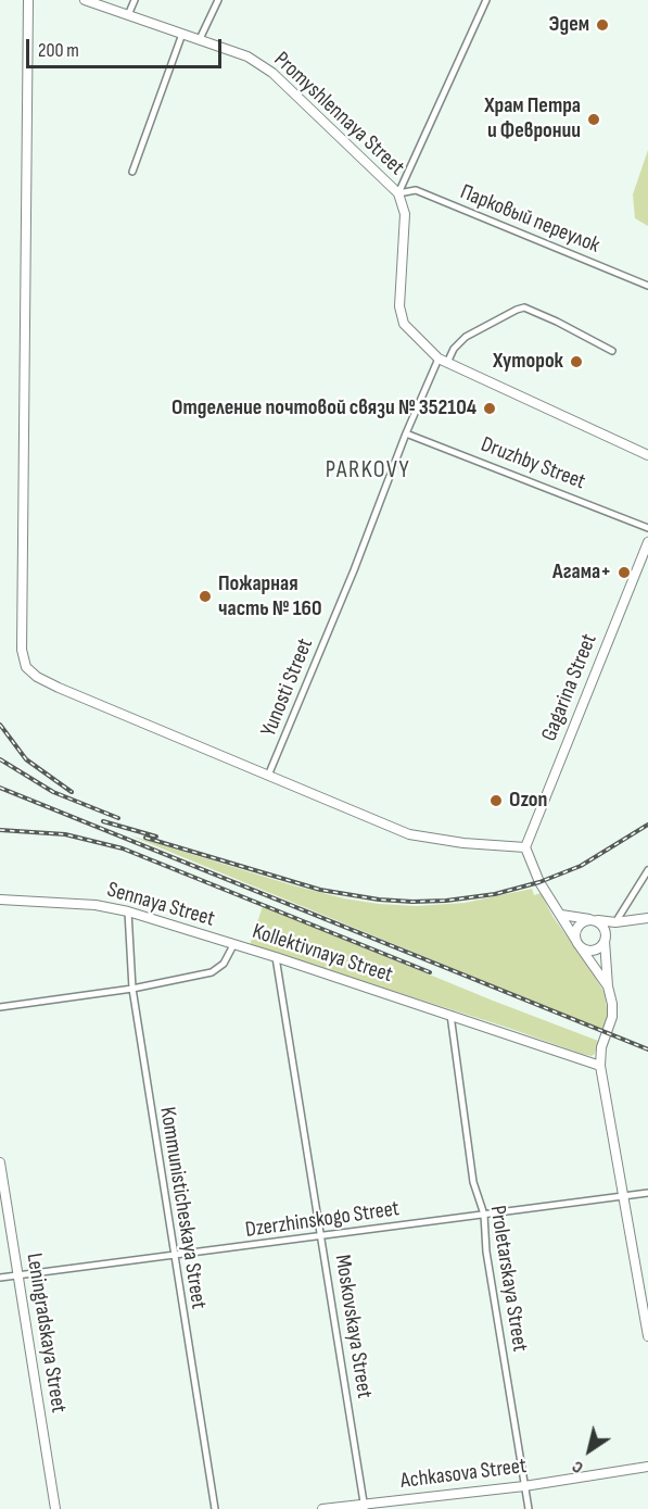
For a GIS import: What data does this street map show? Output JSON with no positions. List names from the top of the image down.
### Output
{
  "streets": {
    "main road": [
      "Promyshlennaya Street",
      "Gagarina Street",
      "Sennaya Street",
      "Kollektivnaya Street",
      "Leningradskaya Street",
      "Achkasova Street"
    ],
    "street": [
      "Парковый переулок",
      "Druzhby Street",
      "Yunosti Street",
      "Kommunisticheskaya Street",
      "Dzerzhinskogo Street",
      "Proletarskaya Street",
      "Moskovskaya Street"
    ]
  },
  "crossings": [
    ["Promyshlennaya Street", "Парковый переулок"],
    ["Promyshlennaya Street", "Yunosti Street"],
    ["Druzhby Street", "Yunosti Street"],
    ["Sennaya Street", "Kollektivnaya Street"],
    ["Sennaya Street", "Kommunisticheskaya Street"],
    ["Kollektivnaya Street", "Kommunisticheskaya Street"],
    ["Kollektivnaya Street", "Proletarskaya Street"],
    ["Kollektivnaya Street", "Moskovskaya Street"],
    ["Kommunisticheskaya Street", "Dzerzhinskogo Street"],
    ["Dzerzhinskogo Street", "Proletarskaya Street"],
    ["Dzerzhinskogo Street", "Moskovskaya Street"],
    ["Dzerzhinskogo Street", "Leningradskaya Street"],
    ["Proletarskaya Street", "Achkasova Street"],
    ["Moskovskaya Street", "Achkasova Street"]
  ],
  "districts": ["PARKOVY"],
  "places": [
    "Эдем",
    "Храм Петра и Февронии",
    "Хуторок",
    "Отделение почтовой связи № 352104",
    "Агама+",
    "Пожарная часть № 160",
    "Ozon"
  ],
  "scale_bar": "200 m",
  "north": "bottom left"
}
